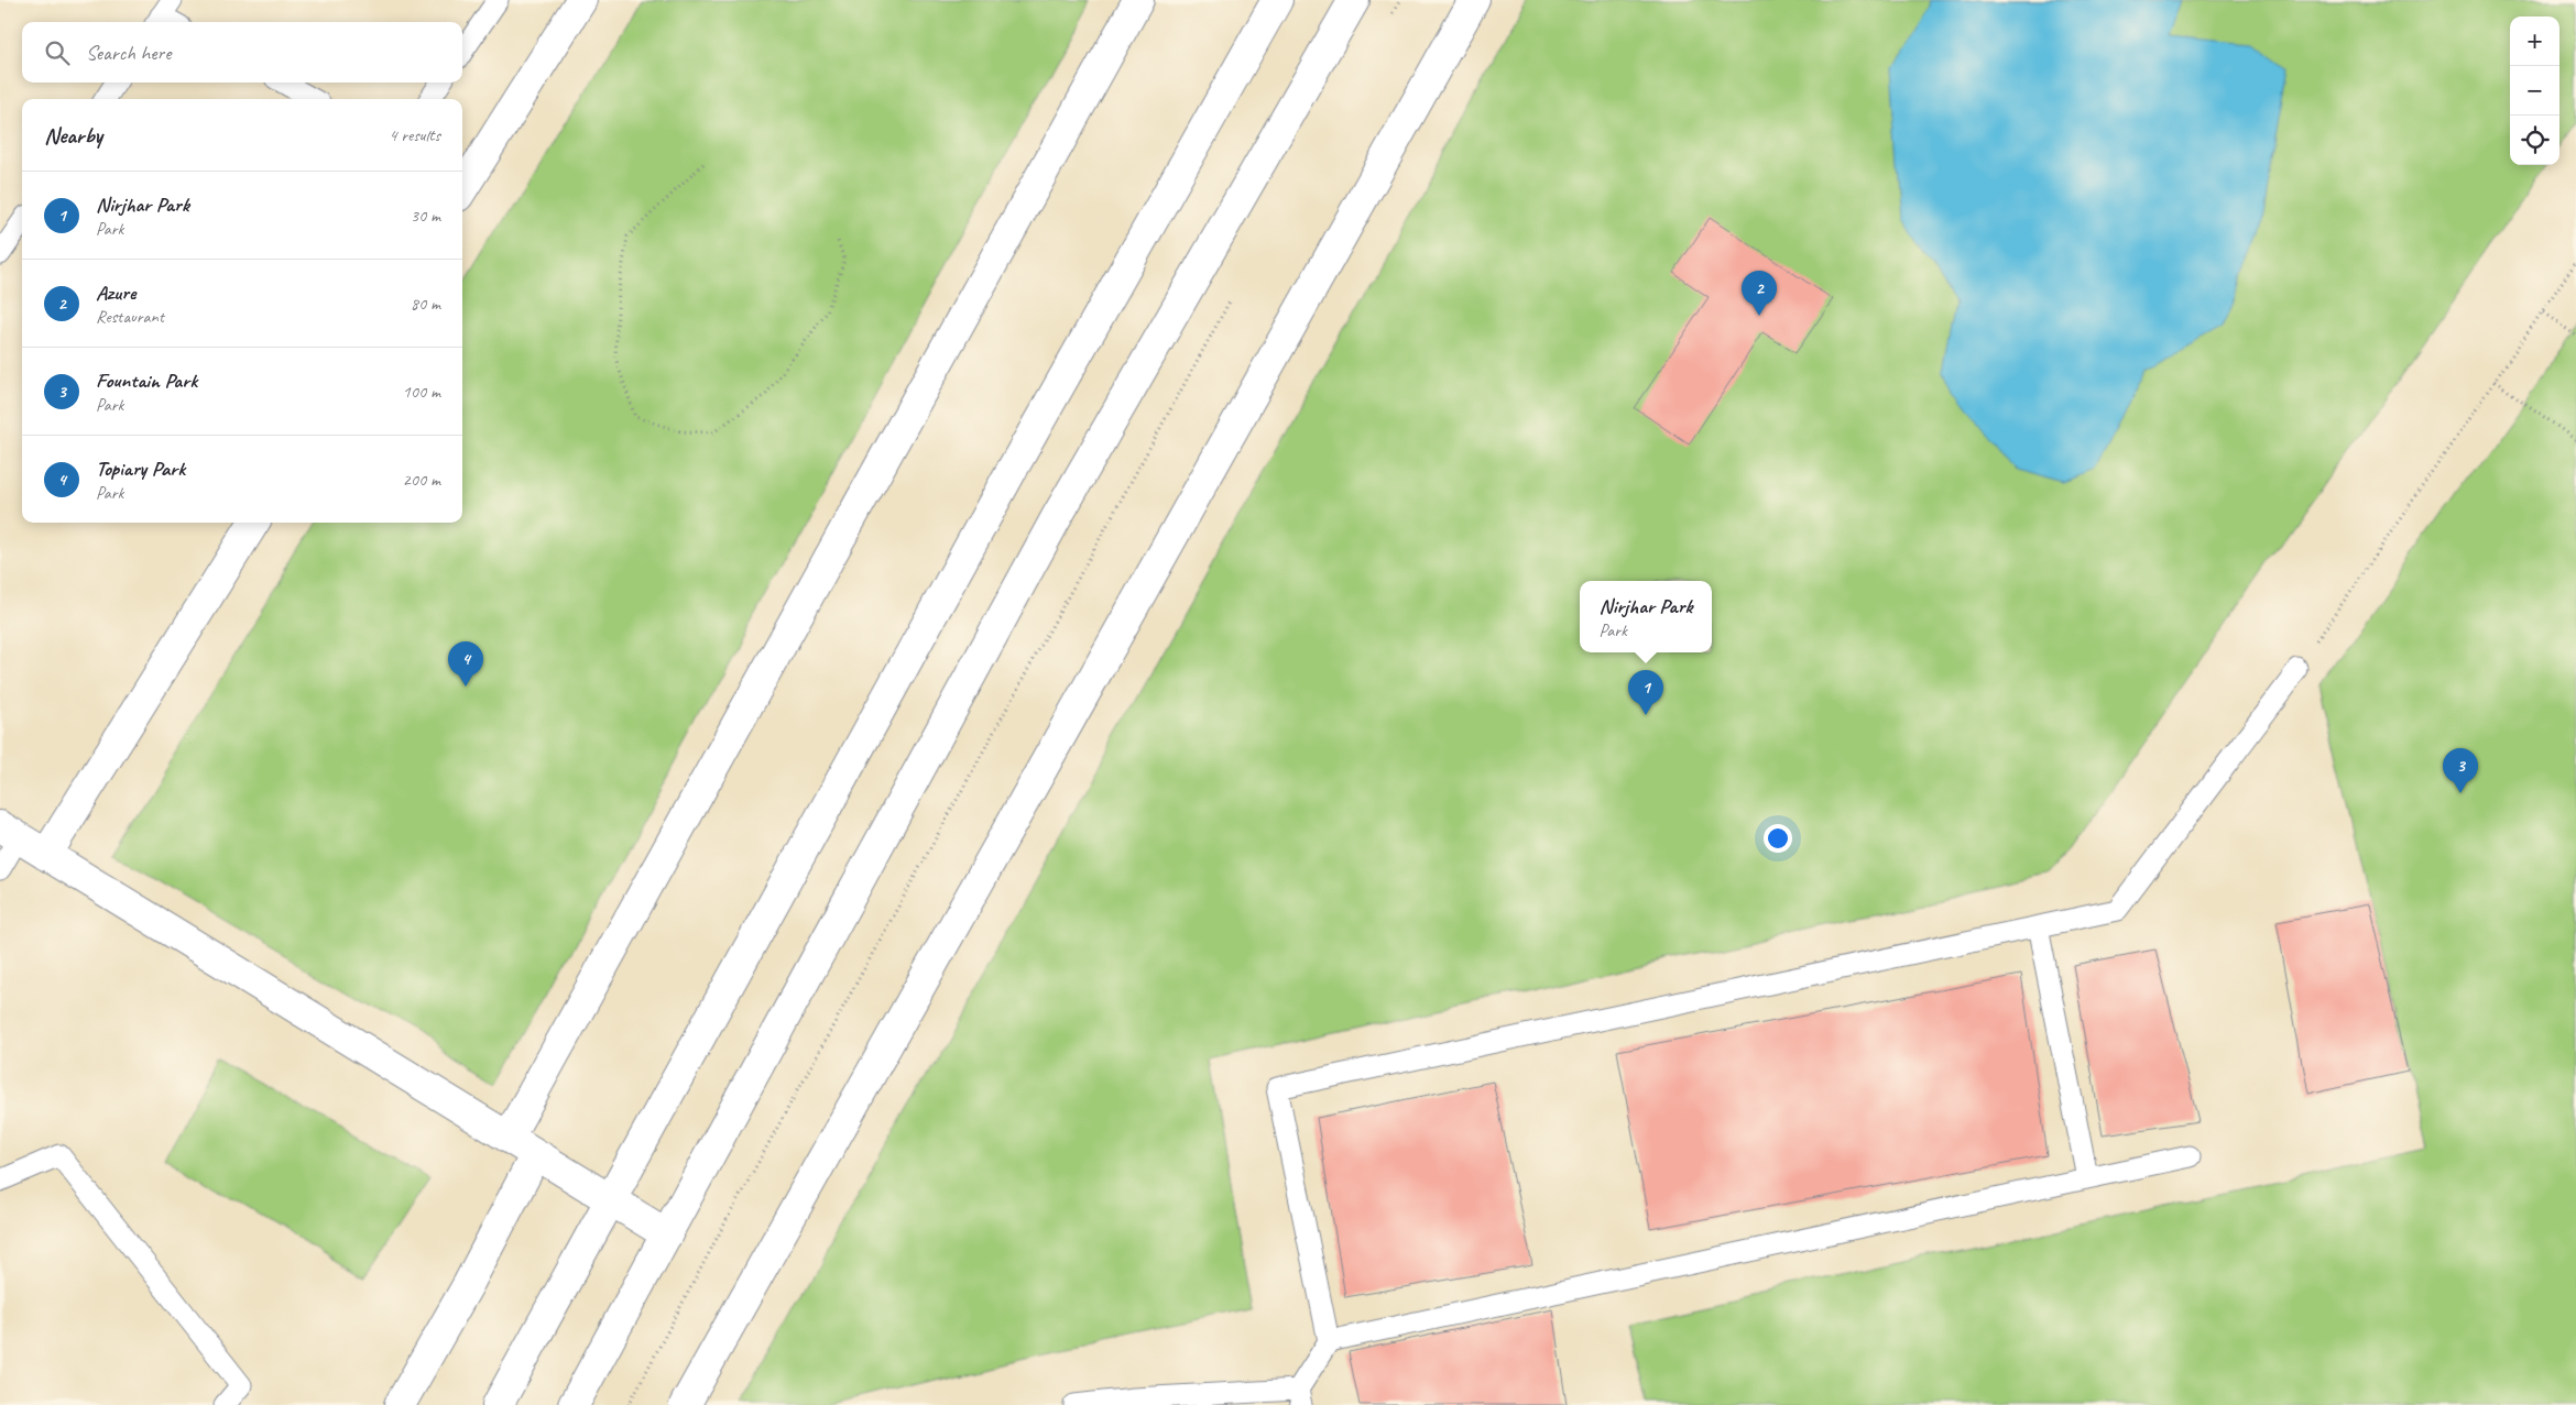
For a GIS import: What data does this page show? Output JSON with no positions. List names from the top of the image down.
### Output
{
  "page": {
    "map_buttons": ["+", "−"],
    "search": "Search here",
    "heading": ["Nearby", "4 results"],
    "list": [
      {
        "mark": "1",
        "name": "Nirjhar Park",
        "note": "Park",
        "value": "30 m"
      },
      {
        "mark": "2",
        "name": "Azure",
        "note": "Restaurant",
        "value": "80 m"
      },
      {
        "mark": "3",
        "name": "Fountain Park",
        "note": "Park",
        "value": "100 m"
      },
      {
        "mark": "4",
        "name": "Topiary Park",
        "note": "Park",
        "value": "200 m"
      }
    ],
    "pins": [
      "2",
      "4",
      "1",
      "3"
    ],
    "popup": ["Nirjhar Park", "Park"]
  }
}
